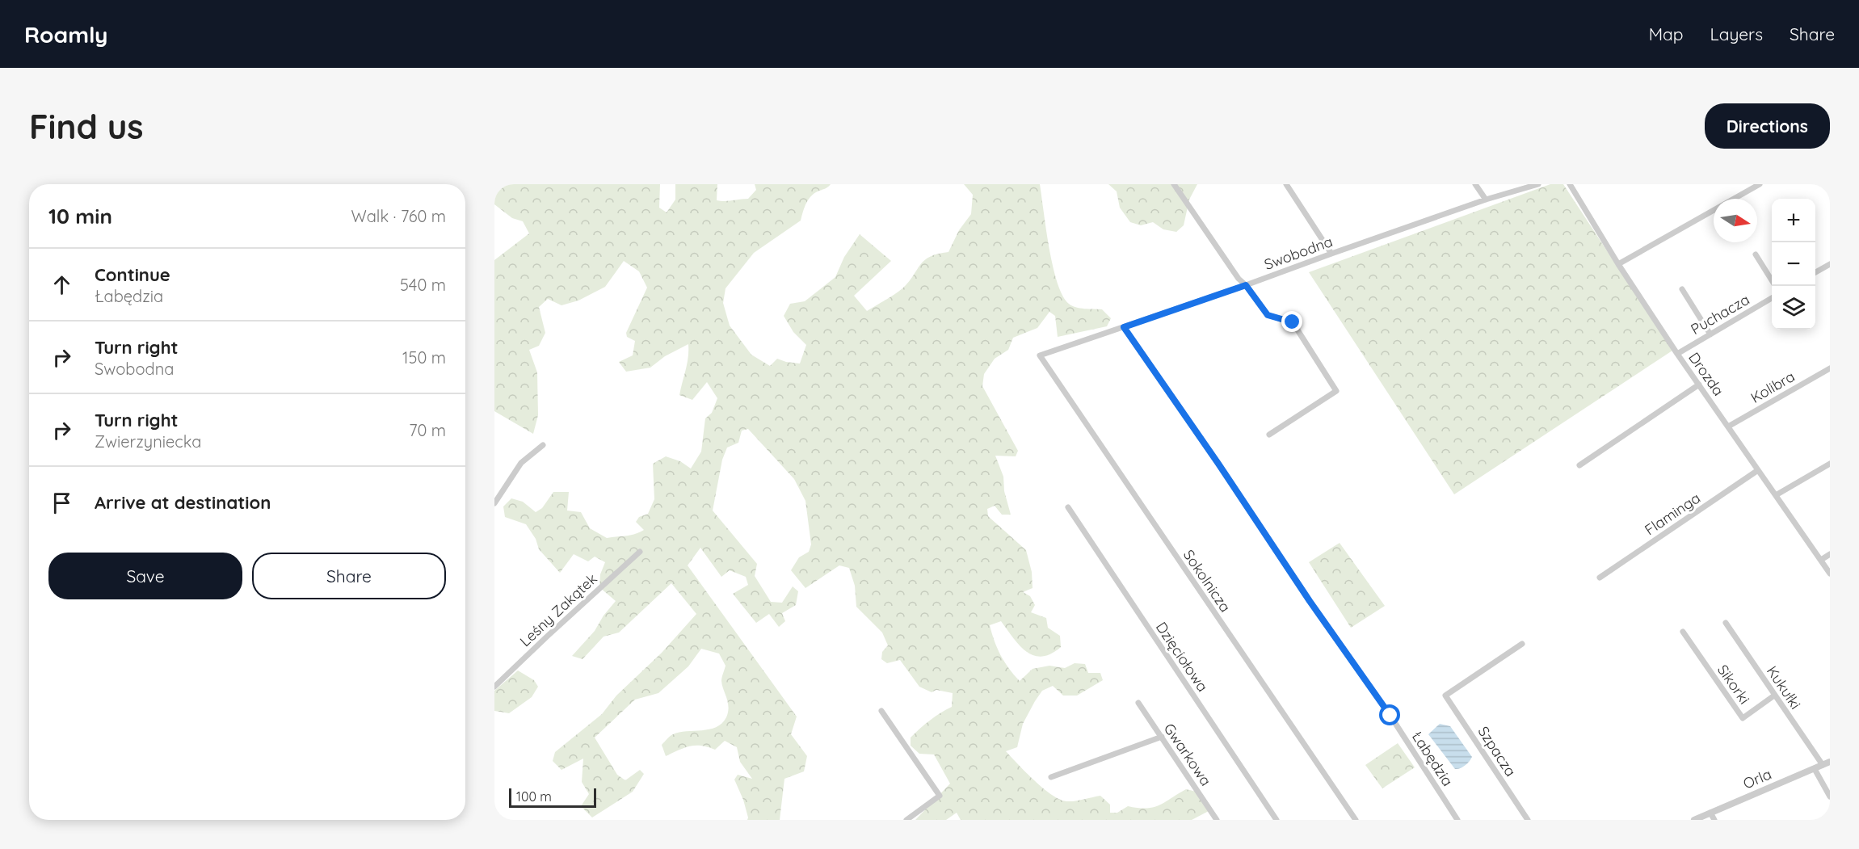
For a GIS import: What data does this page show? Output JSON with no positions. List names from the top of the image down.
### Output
{
  "streets": {
    "street": [
      "Swobodna",
      "Puchacza",
      "Drozda",
      "Kolibra",
      "Flaminga",
      "Sokolnicza",
      "Leśny Zakątek",
      "Dzięciołowa",
      "Sikorki",
      "Kukułki",
      "Szpacza",
      "Gwarkowa",
      "Łabędzia",
      "Orla"
    ]
  },
  "crossings": [
    ["Swobodna", "Sokolnicza"],
    ["Swobodna", "Łabędzia"],
    ["Puchacza", "Drozda"],
    ["Drozda", "Kolibra"],
    ["Drozda", "Flaminga"],
    ["Sikorki", "Kukułki"],
    ["Kukułki", "Orla"]
  ],
  "scale_bar": "100 m",
  "north": "right",
  "page": {
    "header": "Roamly",
    "nav": ["Map", "Layers", "Share"],
    "buttons": [
      "Directions",
      ["Save", "Share"]
    ],
    "title": "Find us",
    "heading": ["10 min", "Walk · 760 m"],
    "map_buttons": ["+", "−"],
    "list": [
      ["Continue", "Łabędzia", "540 m"],
      ["Turn right", "Swobodna", "150 m"],
      ["Turn right", "Zwierzyniecka", "70 m"],
      "Arrive at destination"
    ],
    "scale": "100 m"
  }
}
